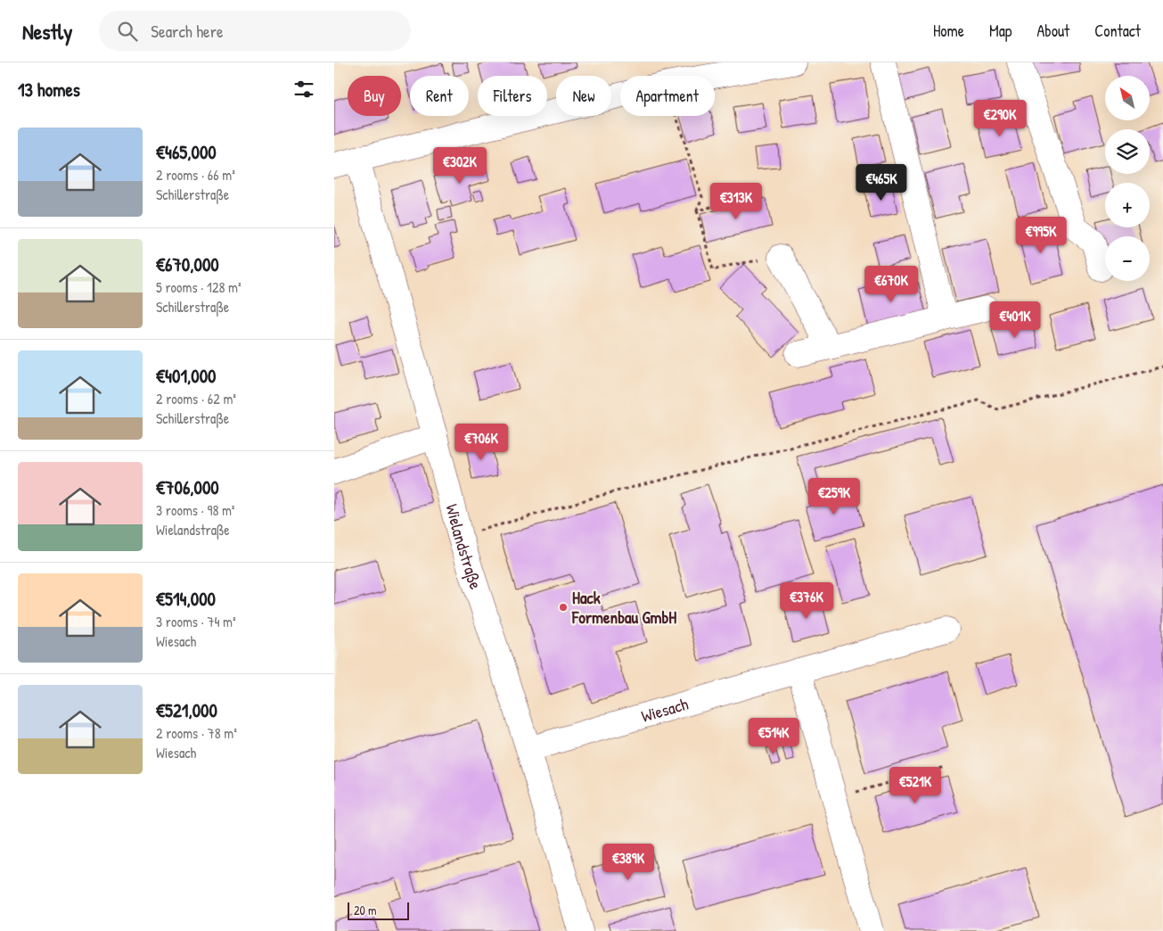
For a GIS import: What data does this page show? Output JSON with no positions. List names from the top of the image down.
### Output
{
  "streets": {
    "street": ["Wielandstraße", "Wiesach"]
  },
  "crossings": [
    ["Wielandstraße", "Wiesach"]
  ],
  "places": ["Hack Formenbau GmbH"],
  "scale_bar": "20 m",
  "north": "top left",
  "page": {
    "header": "Nestly",
    "search": "Search here",
    "nav": [
      "Home",
      "Map",
      "About",
      "Contact"
    ],
    "heading": "13 homes",
    "map_buttons": ["+", "−"],
    "chip": [
      "Buy",
      "Rent",
      "Filters",
      "New",
      "Apartment"
    ],
    "price": [
      "€290K",
      "€302K",
      "€465K",
      "€313K",
      "€995K",
      "€670K",
      "€401K",
      "€706K",
      "€259K",
      "€376K",
      "€514K",
      "€521K",
      "€389K"
    ],
    "list": [
      {
        "name": "€465,000",
        "note": "2 rooms · 66 m² · Schillerstraße"
      },
      {
        "name": "€670,000",
        "note": "5 rooms · 128 m² · Schillerstraße"
      },
      {
        "name": "€401,000",
        "note": "2 rooms · 62 m² · Schillerstraße"
      },
      {
        "name": "€706,000",
        "note": "3 rooms · 98 m² · Wielandstraße"
      },
      {
        "name": "€514,000",
        "note": "3 rooms · 74 m² · Wiesach"
      },
      {
        "name": "€521,000",
        "note": "2 rooms · 78 m² · Wiesach"
      }
    ],
    "scale": "20 m"
  }
}
